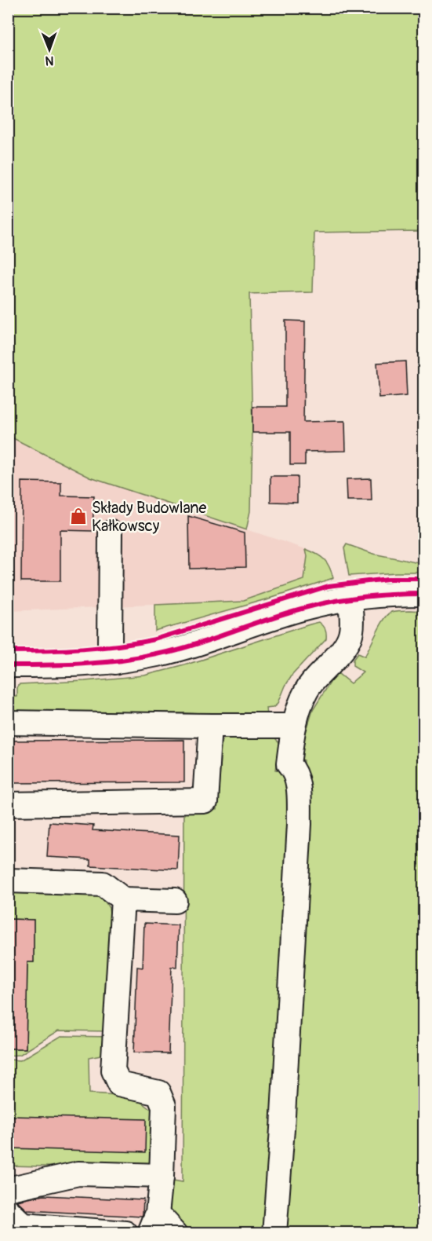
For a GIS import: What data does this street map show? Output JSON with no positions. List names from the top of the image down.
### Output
{
  "places": {
    "shop": ["Składy Budowlane Kałkowscy"]
  },
  "north": "bottom"
}
